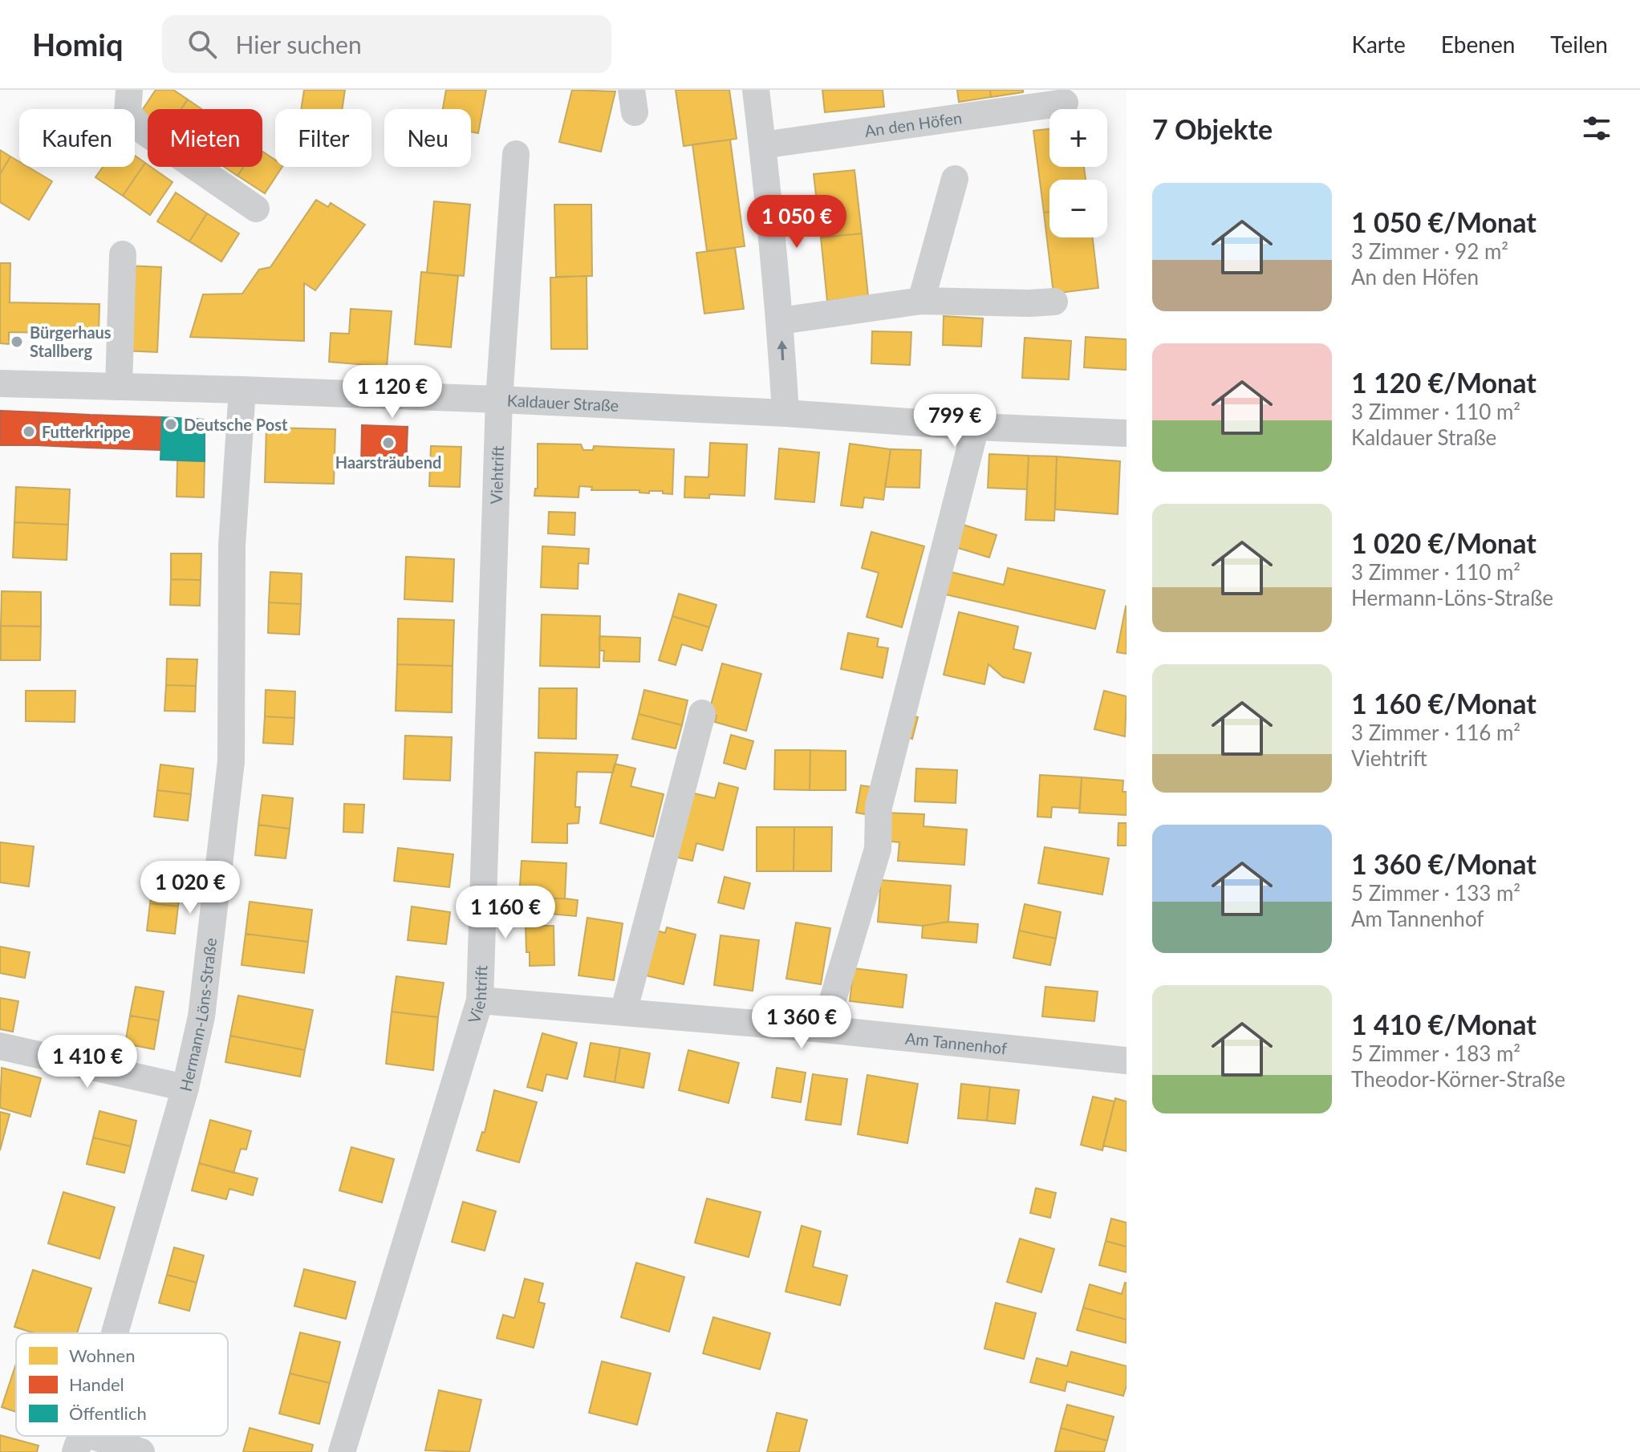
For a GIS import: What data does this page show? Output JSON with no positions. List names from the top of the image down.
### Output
{
  "streets": {
    "street": [
      "An den Höfen",
      "Kaldauer Straße",
      "Viehtrift",
      "Hermann-Löns-Straße",
      "Am Tannenhof"
    ]
  },
  "crossings": [
    ["Kaldauer Straße", "Viehtrift"],
    ["Kaldauer Straße", "Hermann-Löns-Straße"],
    ["Viehtrift", "Am Tannenhof"]
  ],
  "places": [
    "Bürgerhaus Stallberg",
    "Deutsche Post",
    "Futterkrippe",
    "Haarsträubend"
  ],
  "legend": ["Wohnen", "Handel", "Öffentlich"],
  "page": {
    "header": "Homiq",
    "search": "Hier suchen",
    "nav": ["Karte", "Ebenen", "Teilen"],
    "heading": "7 Objekte",
    "map_buttons": ["+", "−"],
    "chip": [
      "Kaufen",
      "Mieten",
      "Filter",
      "Neu"
    ],
    "list": [
      {
        "name": "1 050 €/Monat",
        "note": "3 Zimmer · 92 m² · An den Höfen"
      },
      {
        "name": "1 120 €/Monat",
        "note": "3 Zimmer · 110 m² · Kaldauer Straße"
      },
      {
        "name": "1 020 €/Monat",
        "note": "3 Zimmer · 110 m² · Hermann-Löns-Straße"
      },
      {
        "name": "1 160 €/Monat",
        "note": "3 Zimmer · 116 m² · Viehtrift"
      },
      {
        "name": "1 360 €/Monat",
        "note": "5 Zimmer · 133 m² · Am Tannenhof"
      },
      {
        "name": "1 410 €/Monat",
        "note": "5 Zimmer · 183 m² · Theodor-Körner-Straße"
      }
    ],
    "price": [
      "1 050 €",
      "1 120 €",
      "799 €",
      "1 020 €",
      "1 160 €",
      "1 360 €",
      "1 410 €"
    ]
  }
}
